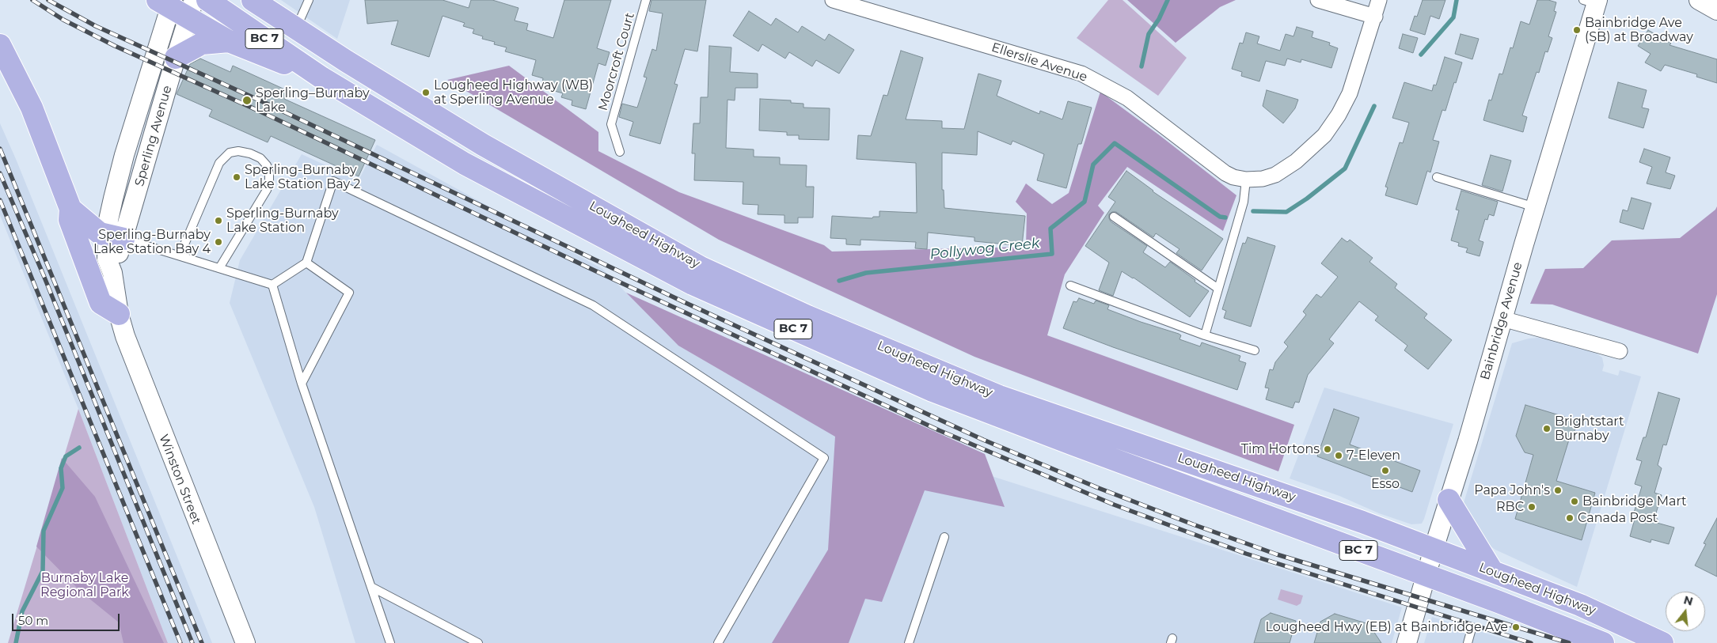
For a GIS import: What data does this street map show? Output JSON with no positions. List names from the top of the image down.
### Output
{
  "streets": {
    "main road": ["BC 7", "Lougheed Highway"],
    "street": [
      "Ellerslie Avenue",
      "Sperling Avenue",
      "Bainbridge Avenue",
      "Winston Street"
    ],
    "lane": ["Moorcroft Court"]
  },
  "crossings": [
    ["Sperling Avenue", "Winston Street"],
    ["Lougheed Highway", "Bainbridge Avenue"]
  ],
  "water": ["Pollywog Creek"],
  "parks": ["Burnaby Lake Regional Park"],
  "places": [
    "Bainbridge Ave (SB) at Broadway",
    "Lougheed Highway (WB) at Sperling Avenue",
    "Sperling–Burnaby Lake",
    "Sperling-Burnaby Lake Station Bay 2",
    "Sperling-Burnaby Lake Station",
    "Sperling-Burnaby Lake Station Bay 4",
    "Brightstart Burnaby",
    "Tim Hortons",
    "7-Eleven",
    "Esso",
    "Papa John's",
    "Bainbridge Mart",
    "RBC",
    "Canada Post",
    "Lougheed Hwy (EB) at Bainbridge Ave"
  ],
  "scale_bar": "50 m",
  "north": "top"
}
